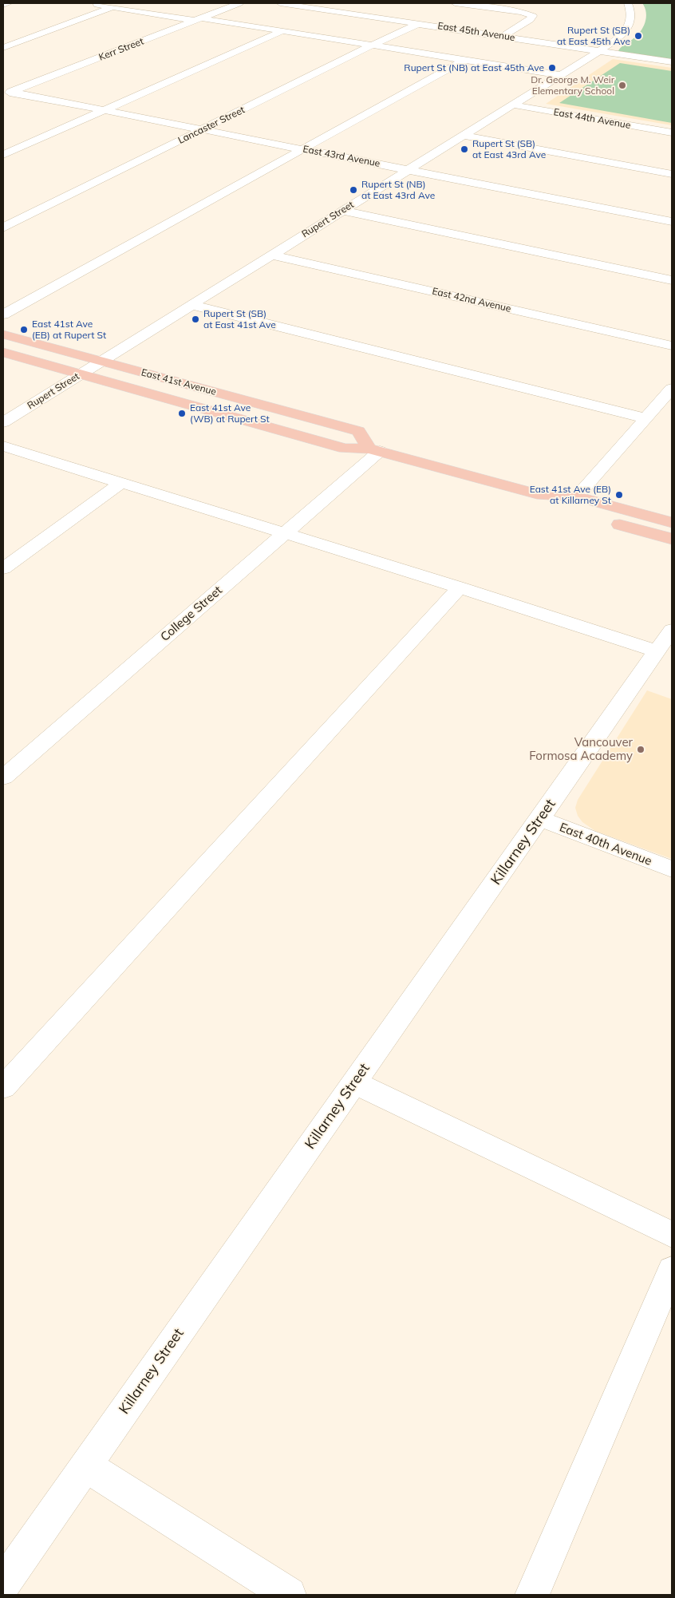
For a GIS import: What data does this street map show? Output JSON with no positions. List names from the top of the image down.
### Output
{
  "streets": {
    "main road": ["East 41st Avenue"],
    "street": [
      "East 45th Avenue",
      "Kerr Street",
      "East 44th Avenue",
      "Lancaster Street",
      "East 43rd Avenue",
      "Rupert Street",
      "East 42nd Avenue",
      "College Street",
      "Killarney Street",
      "East 40th Avenue"
    ]
  },
  "crossings": [
    ["East 45th Avenue", "Lancaster Street"],
    ["East 45th Avenue", "Rupert Street"],
    ["Kerr Street", "East 43rd Avenue"],
    ["East 44th Avenue", "Rupert Street"],
    ["Lancaster Street", "East 43rd Avenue"],
    ["East 43rd Avenue", "Rupert Street"],
    ["Rupert Street", "East 42nd Avenue"],
    ["Rupert Street", "East 41st Avenue"],
    ["East 41st Avenue", "College Street"],
    ["Killarney Street", "East 40th Avenue"]
  ],
  "places": [
    "Rupert St (SB) at East 45th Ave",
    "Rupert St (NB) at East 45th Ave",
    "Dr. George M. Weir Elementary School",
    "Rupert St (SB) at East 43rd Ave",
    "Rupert St (NB) at East 43rd Ave",
    "Rupert St (SB) at East 41st Ave",
    "East 41st Ave (EB) at Rupert St",
    "East 41st Ave (WB) at Rupert St",
    "East 41st Ave (EB) at Killarney St",
    "Vancouver Formosa Academy"
  ]
}
